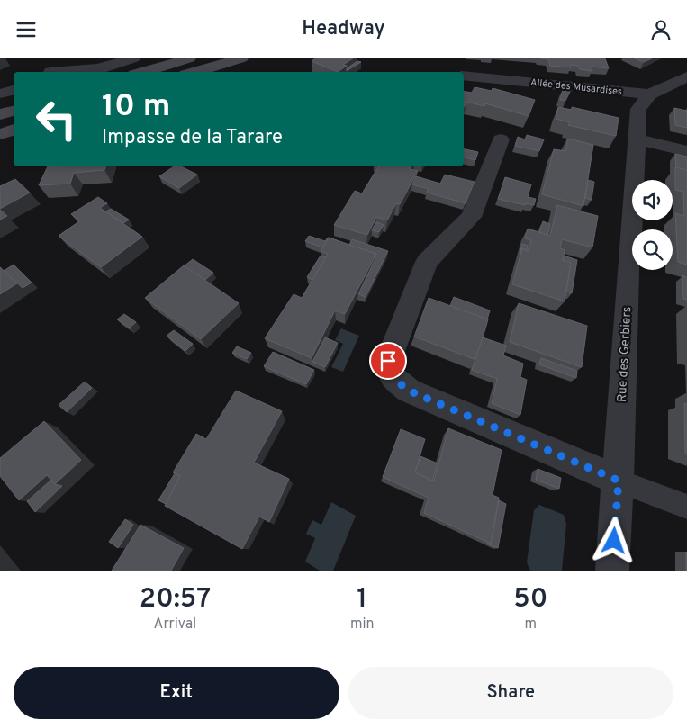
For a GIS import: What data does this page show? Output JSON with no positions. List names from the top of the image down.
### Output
{
  "streets": {
    "street": ["Allée des Musardises", "Rue des Gerbiers"]
  },
  "crossings": [
    ["Allée des Musardises", "Rue des Gerbiers"]
  ],
  "page": {
    "header": "Headway",
    "turn": ["10 m", "Impasse de la Tarare"],
    "eta": [
      "20:57",
      "Arrival",
      "1",
      "min",
      "50",
      "m"
    ],
    "buttons": ["Exit", "Share"]
  }
}
